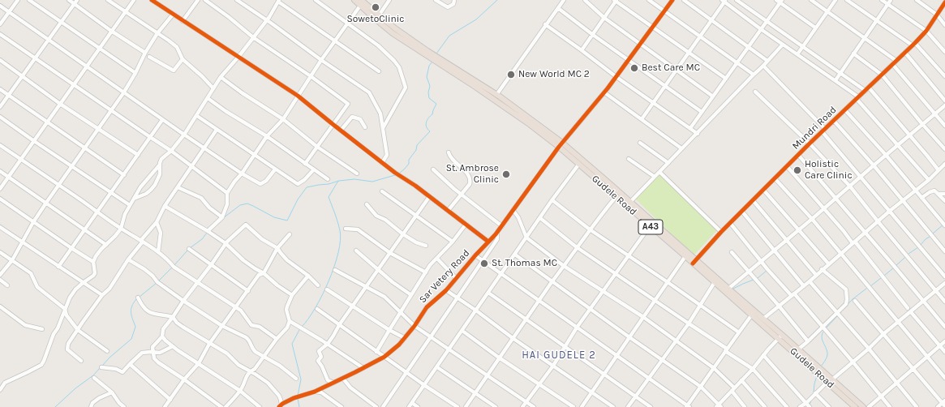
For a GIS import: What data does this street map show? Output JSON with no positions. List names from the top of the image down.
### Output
{
  "streets": {
    "highway": ["Gudele Road", "A43"],
    "street": ["Mundri Road", "Sar Vetery Road"]
  },
  "crossings": [
    ["Mundri Road", "Gudele Road"],
    ["Gudele Road", "A43"],
    ["Gudele Road", "Sar Vetery Road"]
  ],
  "districts": ["HAI GUDELE 2"],
  "places": [
    "SowetoClinic",
    "Best Care MC",
    "New World MC 2",
    "Holistic Care Clinic",
    "St. Ambrose Clinic",
    "St. Thomas MC"
  ]
}
